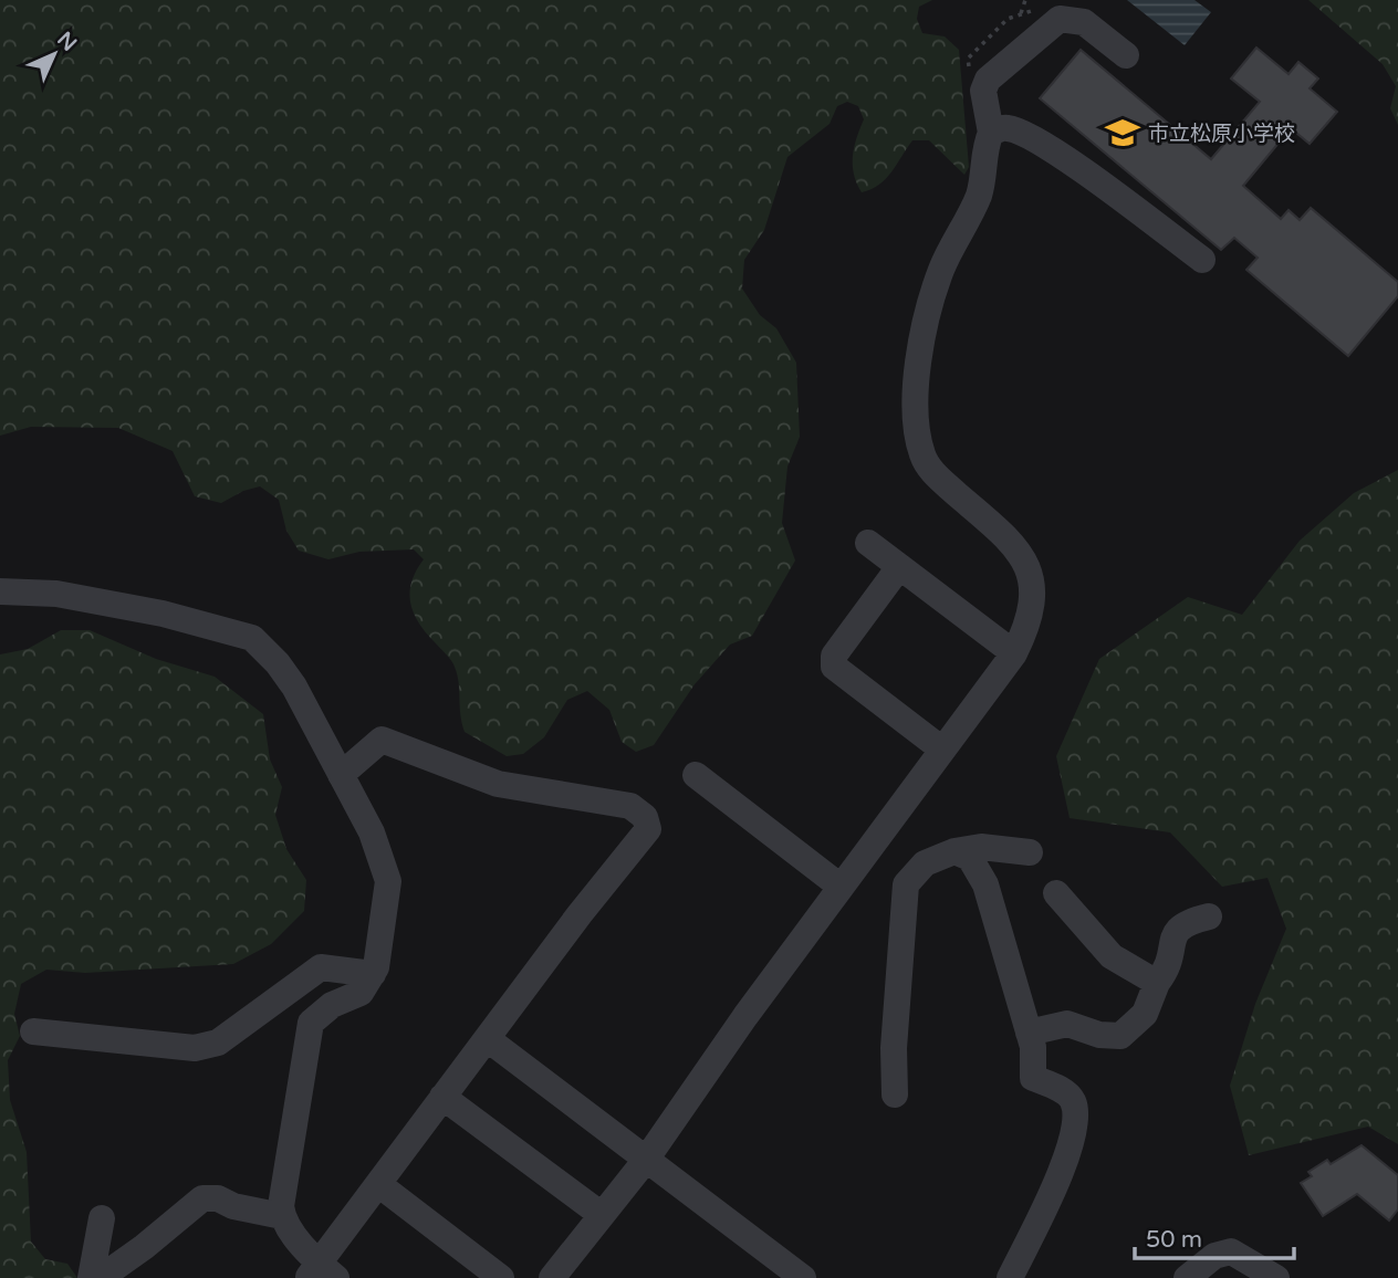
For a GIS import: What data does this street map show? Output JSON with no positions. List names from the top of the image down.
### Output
{
  "places": {
    "school or university": ["市立松原小学校"]
  },
  "scale_bar": "50 m",
  "north": "top right"
}
